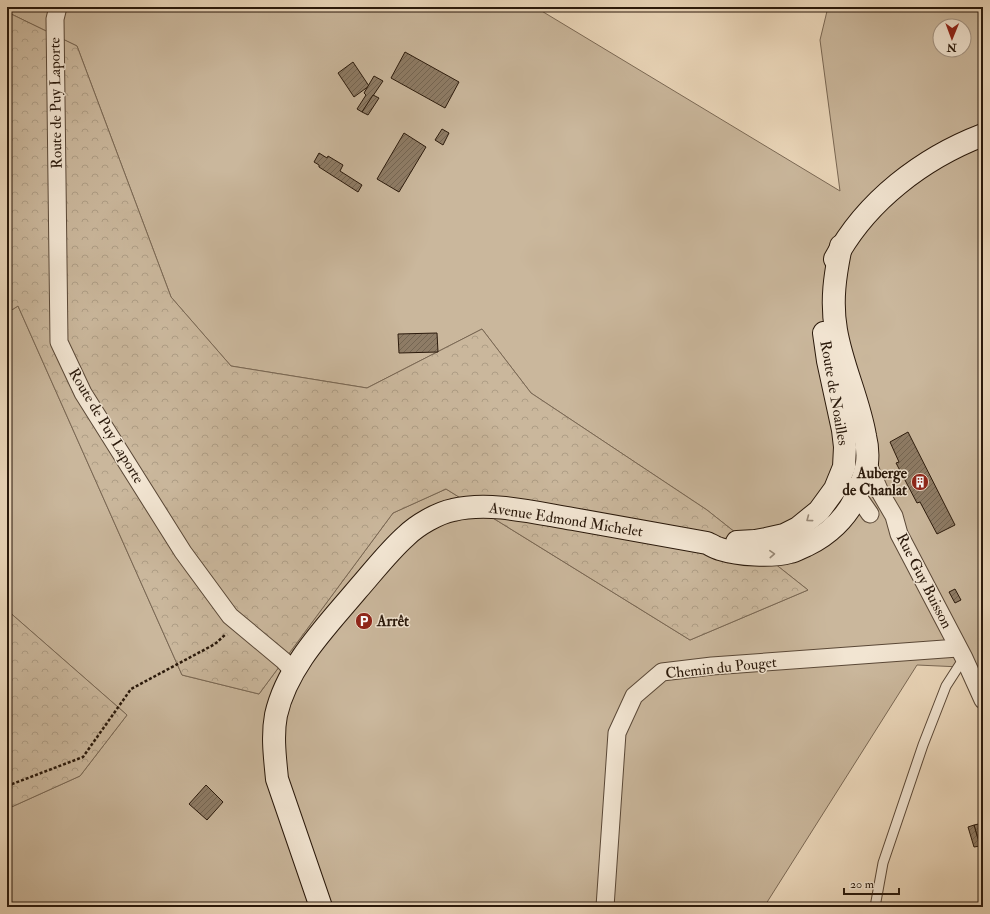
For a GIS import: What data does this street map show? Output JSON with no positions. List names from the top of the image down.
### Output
{
  "streets": {
    "main road": ["Route de Noailles", "Avenue Edmond Michelet"],
    "street": ["Route de Puy Laporte", "Rue Guy Buisson", "Chemin du Pouget"]
  },
  "crossings": [
    ["Route de Puy Laporte", "Avenue Edmond Michelet"],
    ["Route de Noailles", "Avenue Edmond Michelet"],
    ["Route de Noailles", "Rue Guy Buisson"],
    ["Avenue Edmond Michelet", "Rue Guy Buisson"],
    ["Rue Guy Buisson", "Chemin du Pouget"]
  ],
  "places": {
    "building": ["Auberge de Chanlat"],
    "parking": ["Arrêt"]
  },
  "scale_bar": "20 m",
  "north": "bottom"
}
